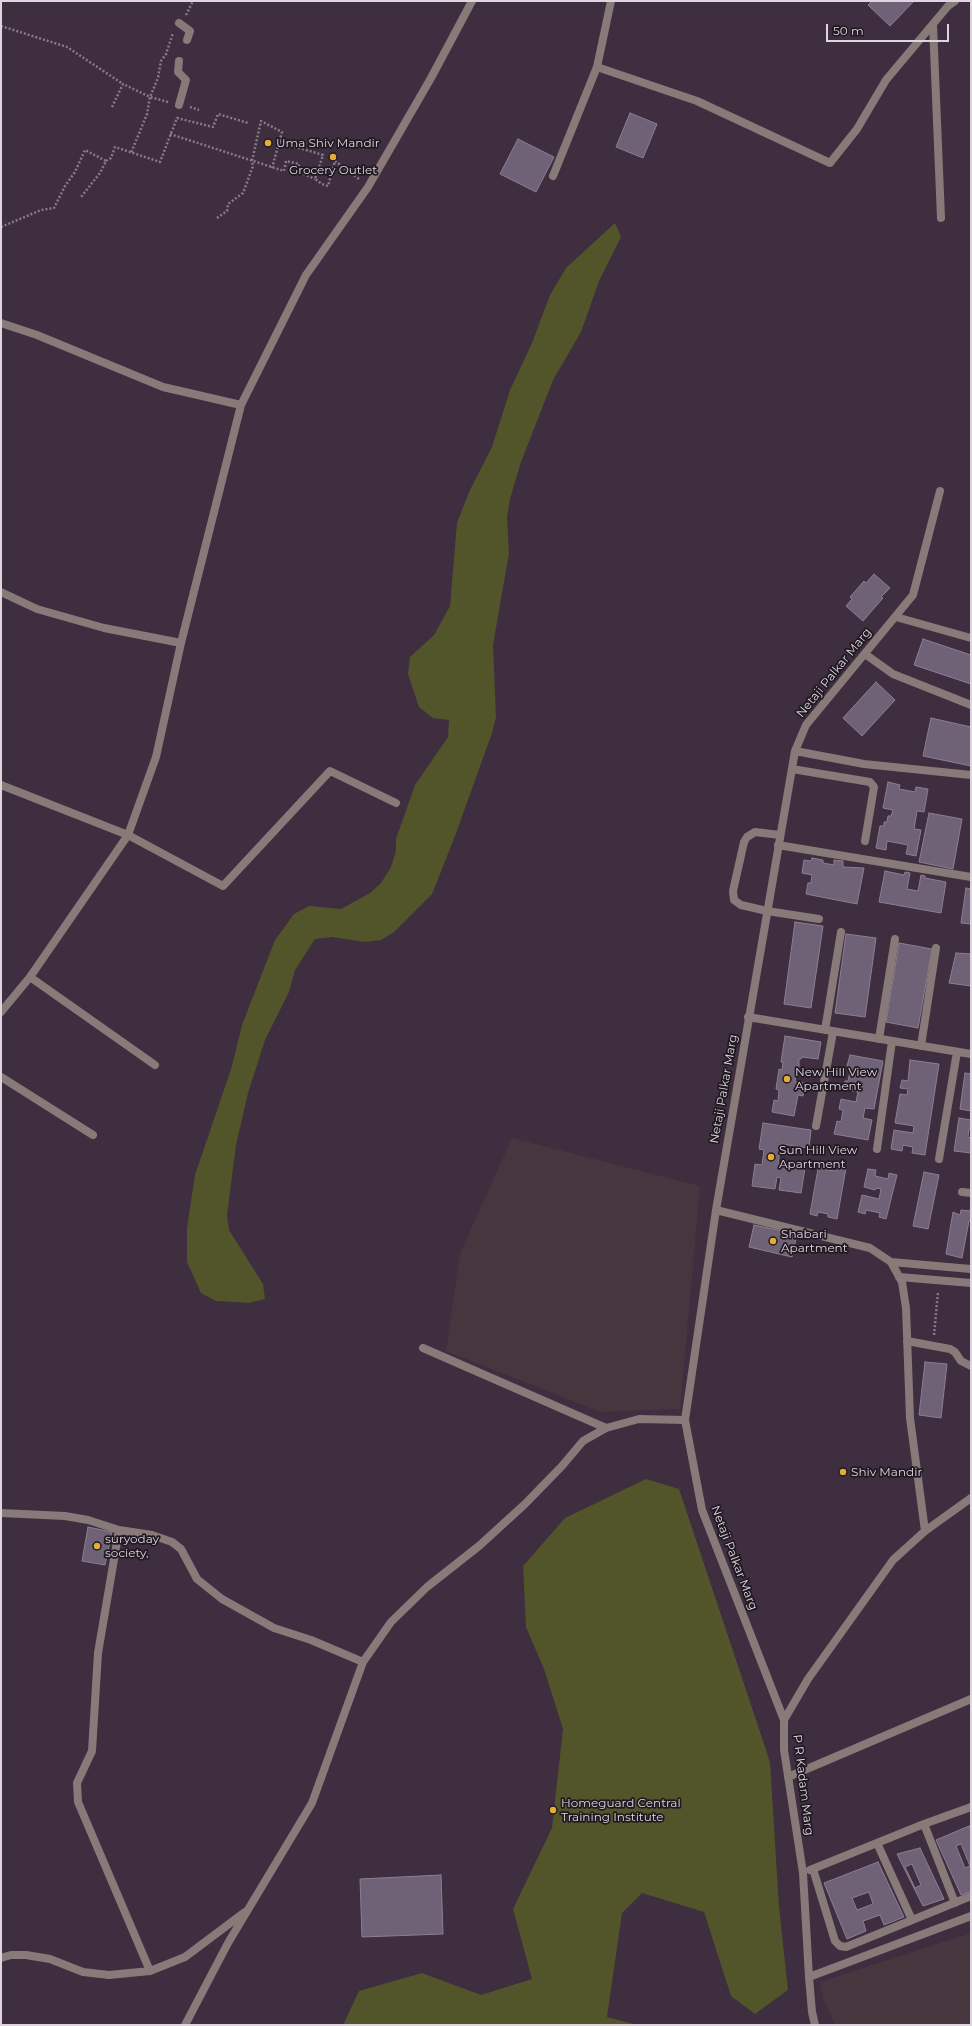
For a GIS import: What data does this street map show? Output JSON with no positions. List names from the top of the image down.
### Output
{
  "streets": {
    "street": ["Netaji Palkar Marg", "P R Kadam Marg"]
  },
  "crossings": [
    ["Netaji Palkar Marg", "P R Kadam Marg"]
  ],
  "places": [
    "Uma Shiv Mandir",
    "Grocery Outlet",
    "New Hill View Apartment",
    "Sun Hill View Apartment",
    "Shabari Apartment",
    "Shiv Mandir",
    "suryoday society,",
    "Homeguard Central Training Institute"
  ],
  "scale_bar": "50 m"
}
